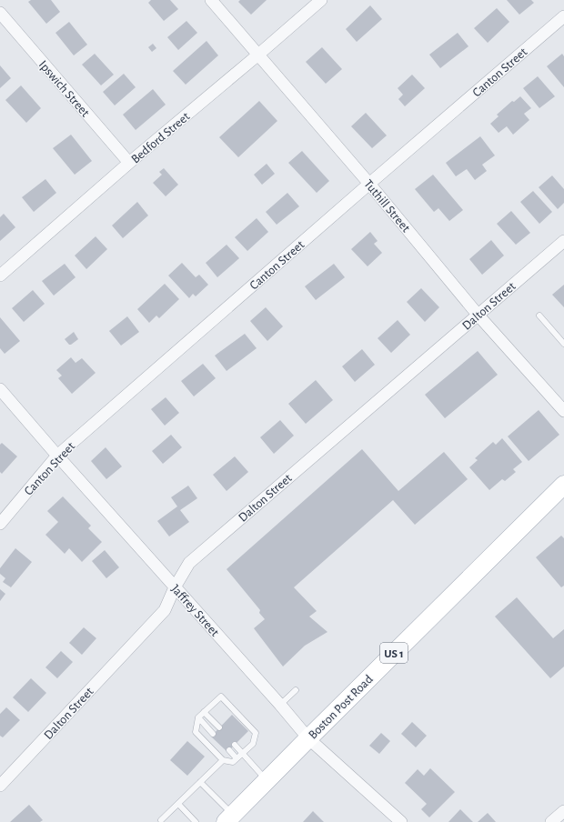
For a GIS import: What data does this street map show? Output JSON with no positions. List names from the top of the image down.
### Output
{
  "streets": {
    "main road": ["US 1", "Boston Post Road"],
    "street": [
      "Canton Street",
      "Ipswich Street",
      "Bedford Street",
      "Tuthill Street",
      "Dalton Street",
      "Jaffrey Street"
    ]
  },
  "crossings": [
    ["Canton Street", "Tuthill Street"],
    ["Canton Street", "Jaffrey Street"],
    ["Ipswich Street", "Bedford Street"],
    ["Bedford Street", "Tuthill Street"],
    ["Tuthill Street", "Dalton Street"],
    ["Dalton Street", "Jaffrey Street"],
    ["Jaffrey Street", "Boston Post Road"]
  ]
}
